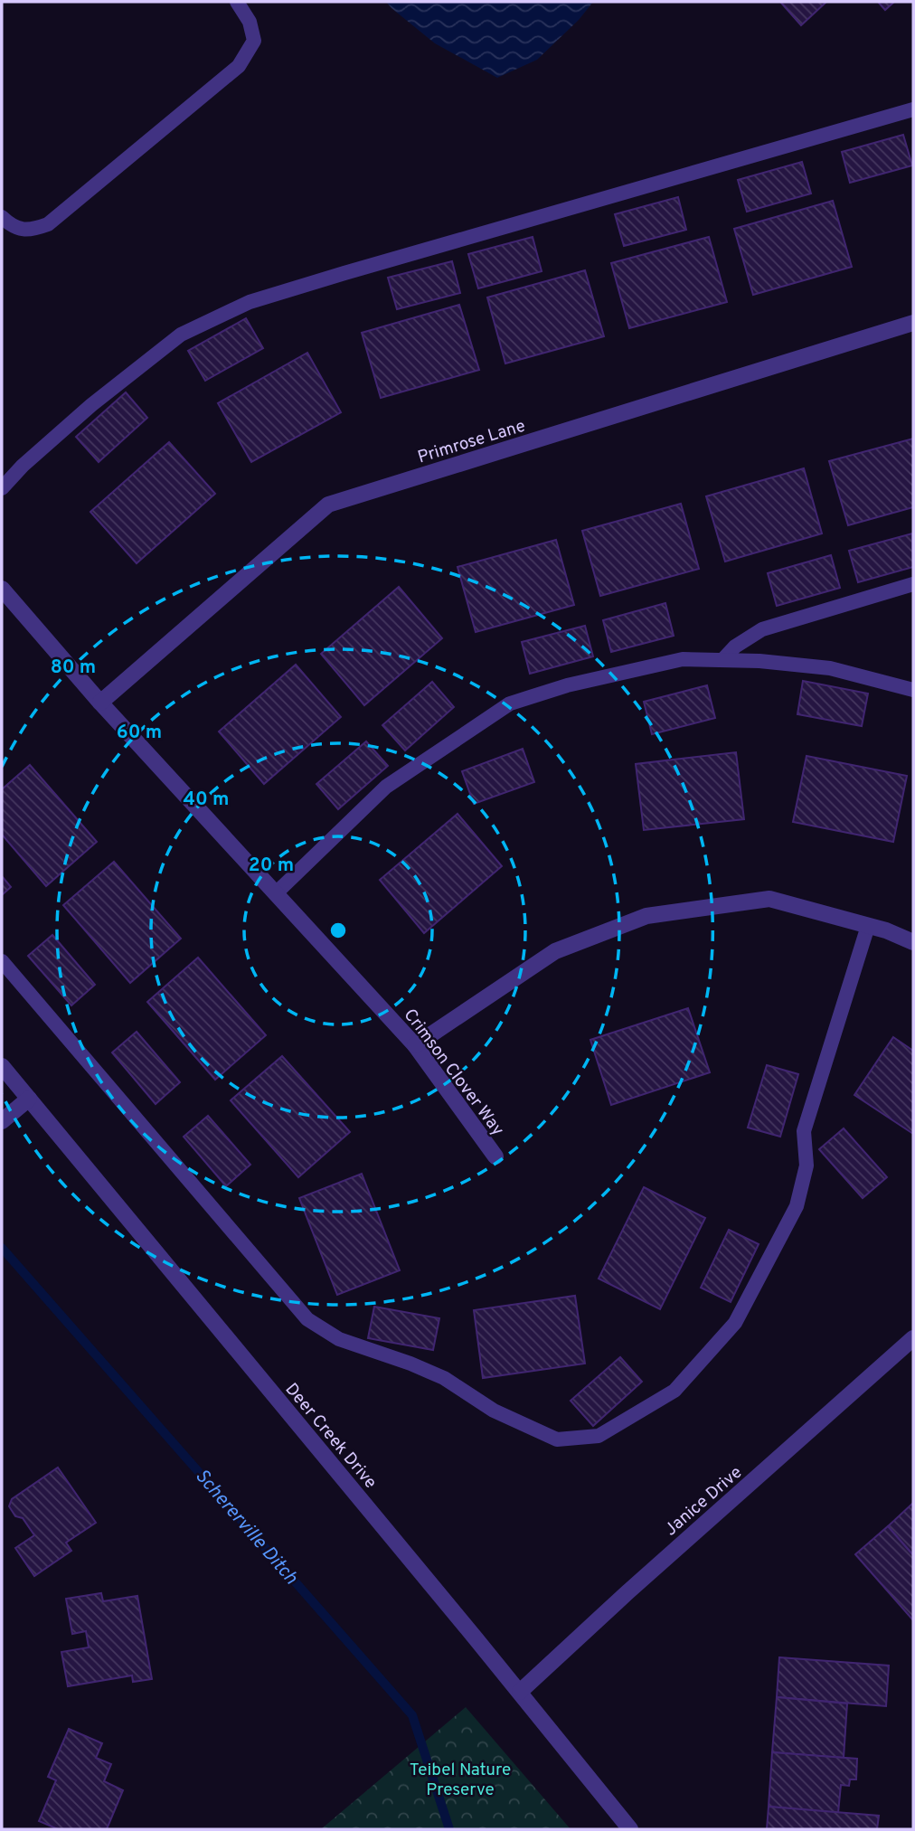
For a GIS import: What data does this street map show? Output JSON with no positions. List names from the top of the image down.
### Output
{
  "streets": {
    "street": [
      "Primrose Lane",
      "Crimson Clover Way",
      "Deer Creek Drive",
      "Janice Drive"
    ]
  },
  "crossings": [
    ["Primrose Lane", "Crimson Clover Way"],
    ["Deer Creek Drive", "Janice Drive"]
  ],
  "water": ["Schererville Ditch"],
  "parks": ["Teibel Nature Preserve"],
  "rings": [
    "80 m",
    "60 m",
    "40 m",
    "20 m"
  ]
}
